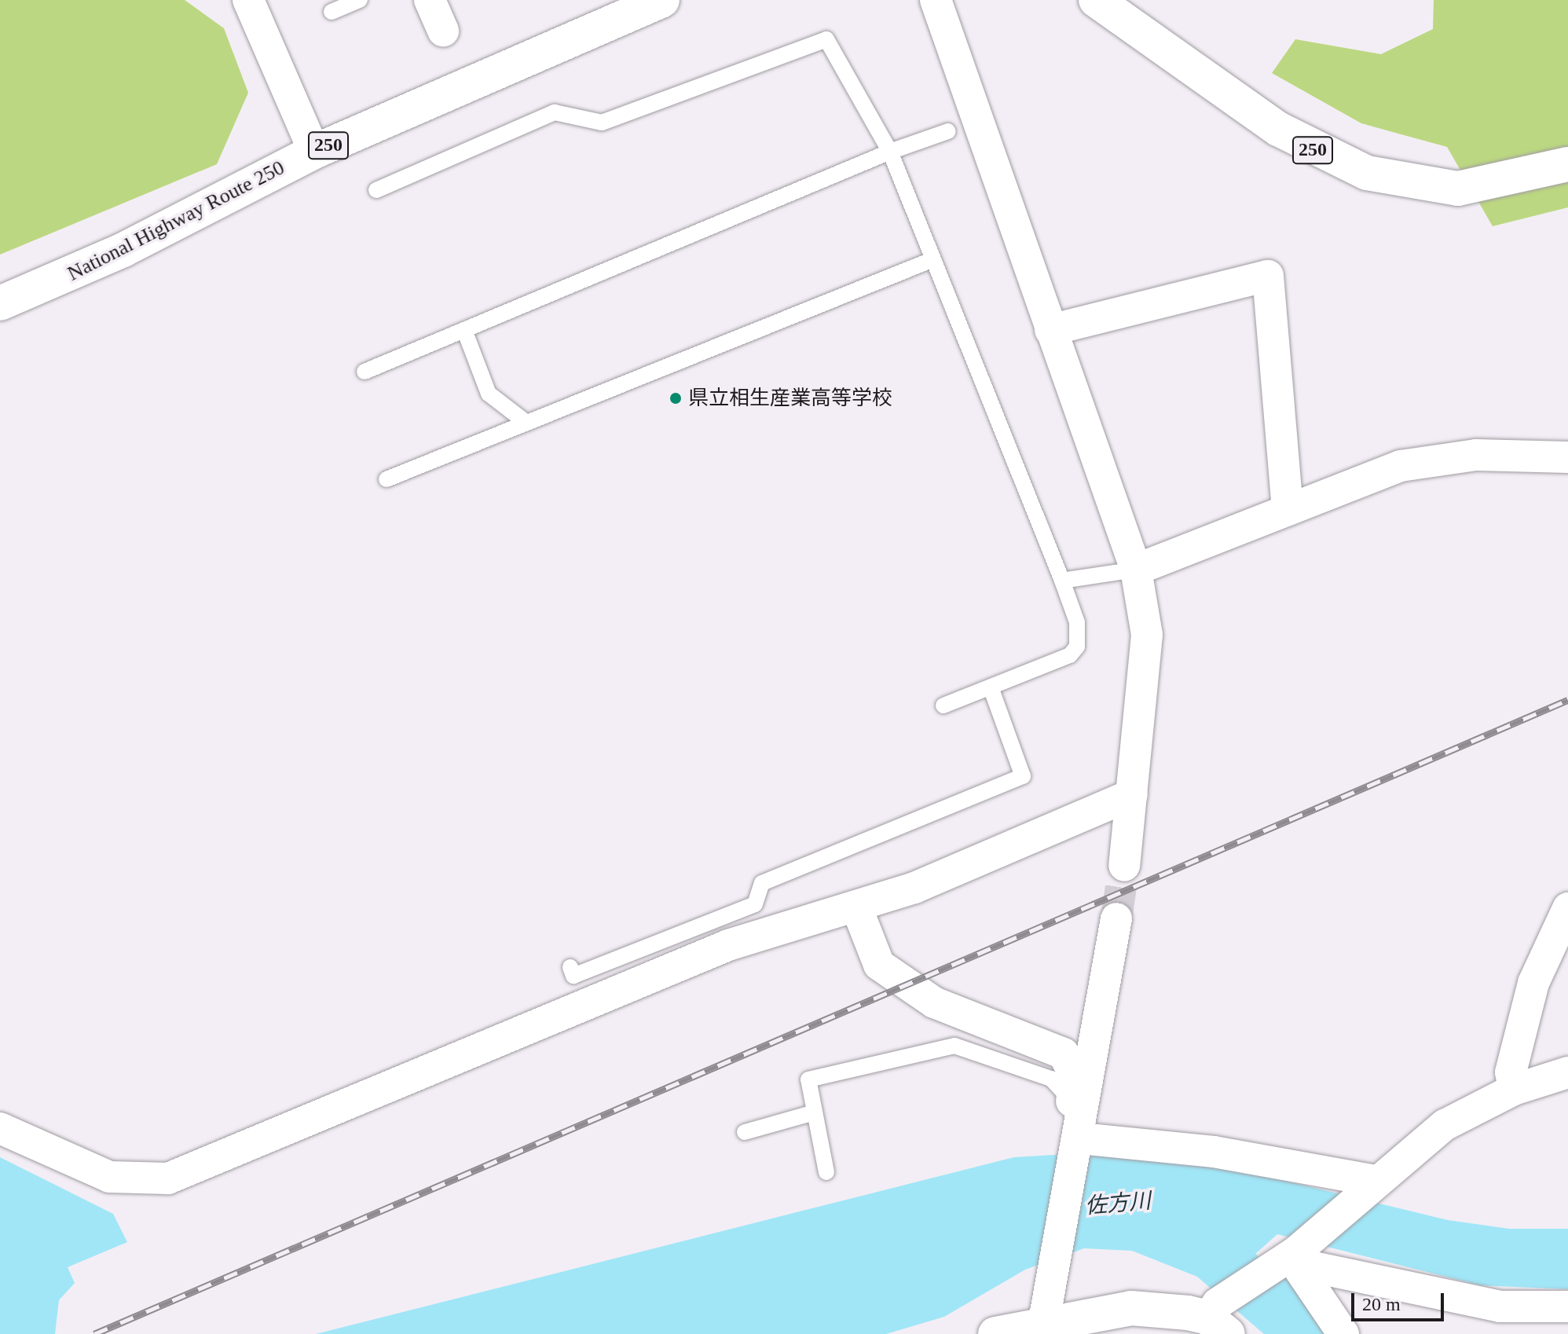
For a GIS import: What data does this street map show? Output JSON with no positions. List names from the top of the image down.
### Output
{
  "streets": {
    "main road": ["250", "National Highway Route 250"]
  },
  "water": ["佐方川"],
  "places": ["県立相生産業高等学校"],
  "scale_bar": "20 m"
}
